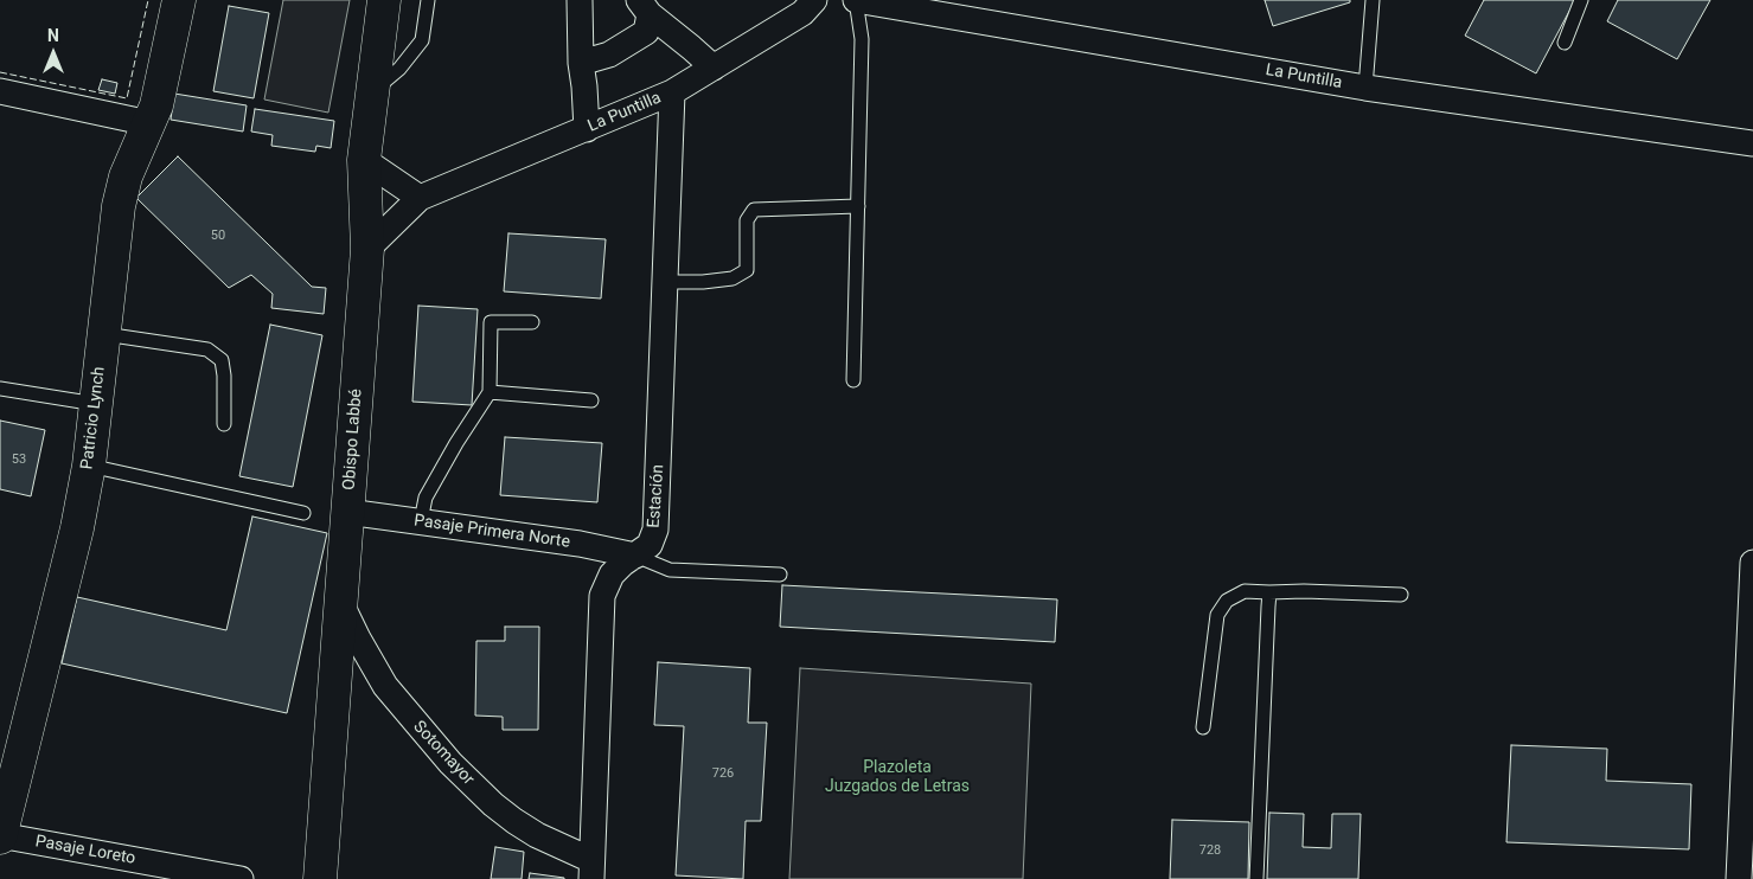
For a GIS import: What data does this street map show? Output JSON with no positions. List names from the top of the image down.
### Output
{
  "streets": {
    "street": [
      "La Puntilla",
      "Patricio Lynch",
      "Obispo Labbé",
      "Estación",
      "Pasaje Primera Norte",
      "Sotomayor",
      "Pasaje Loreto"
    ]
  },
  "crossings": [
    ["La Puntilla", "Obispo Labbé"],
    ["La Puntilla", "Estación"],
    ["Patricio Lynch", "Pasaje Loreto"],
    ["Obispo Labbé", "Pasaje Primera Norte"],
    ["Obispo Labbé", "Sotomayor"],
    ["Estación", "Pasaje Primera Norte"],
    ["Estación", "Sotomayor"]
  ],
  "parks": ["Plazoleta Juzgados de Letras"],
  "house_numbers": [
    "50",
    "53",
    "726",
    "728"
  ],
  "north": "top"
}
